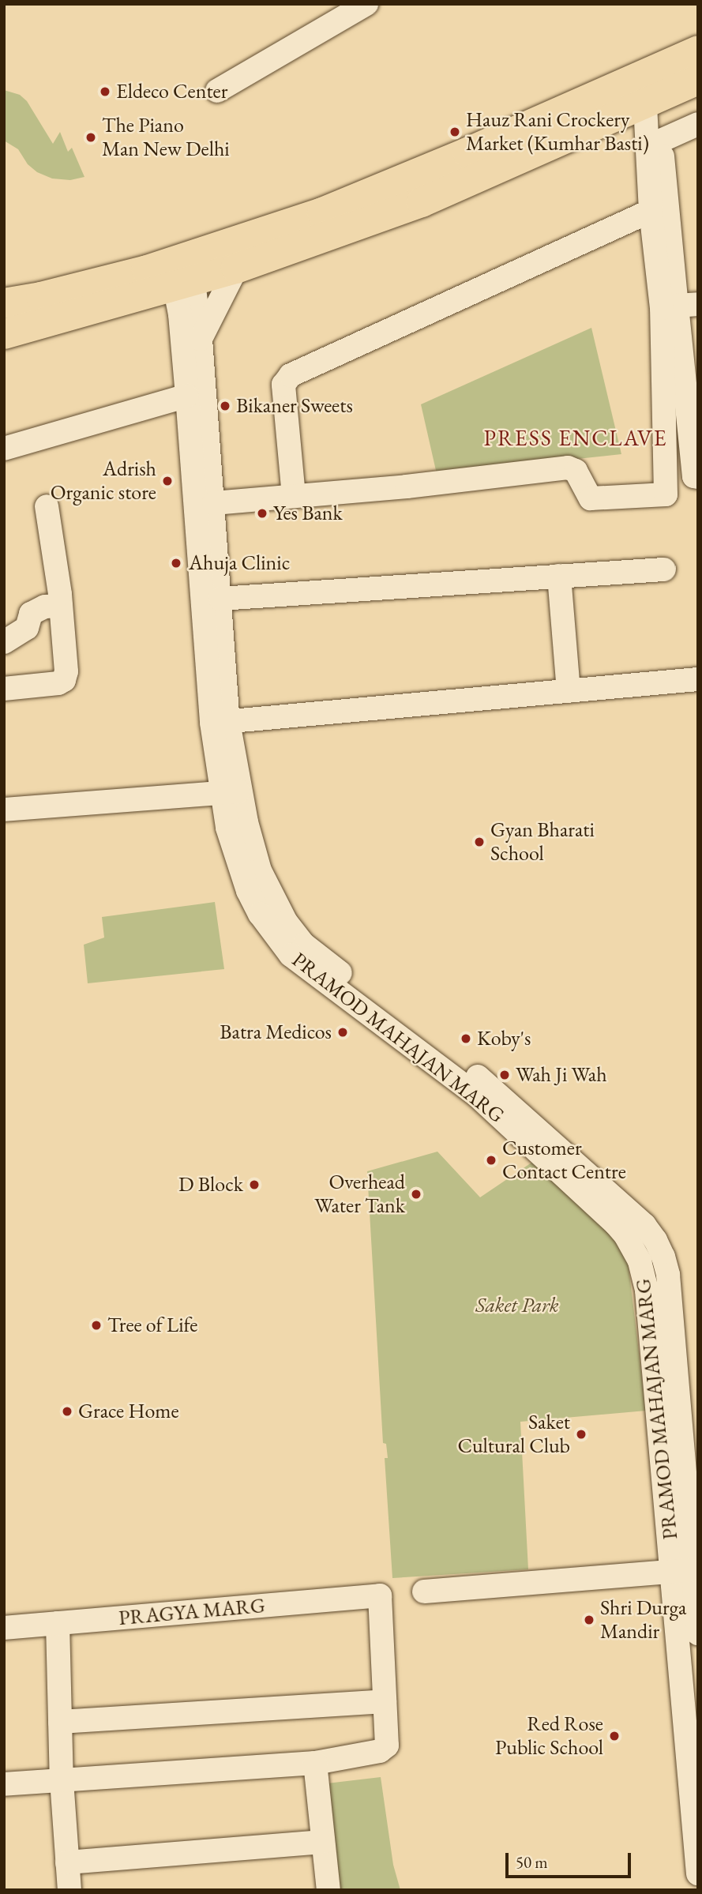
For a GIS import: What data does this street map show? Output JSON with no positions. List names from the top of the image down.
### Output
{
  "streets": {
    "street": ["PRAMOD MAHAJAN MARG", "PRAGYA MARG"]
  },
  "districts": ["PRESS ENCLAVE"],
  "parks": ["Saket Park"],
  "places": [
    "Eldeco Center",
    "Hauz Rani Crockery Market (Kumhar Basti)",
    "The Piano Man New Delhi",
    "Bikaner Sweets",
    "Adrish Organic store",
    "Yes Bank",
    "Ahuja Clinic",
    "Gyan Bharati School",
    "Batra Medicos",
    "Koby's",
    "Wah Ji Wah",
    "Customer Contact Centre",
    "D Block",
    "Overhead Water Tank",
    "Tree of Life",
    "Grace Home",
    "Saket Cultural Club",
    "Shri Durga Mandir",
    "Red Rose Public School"
  ],
  "scale_bar": "50 m"
}
